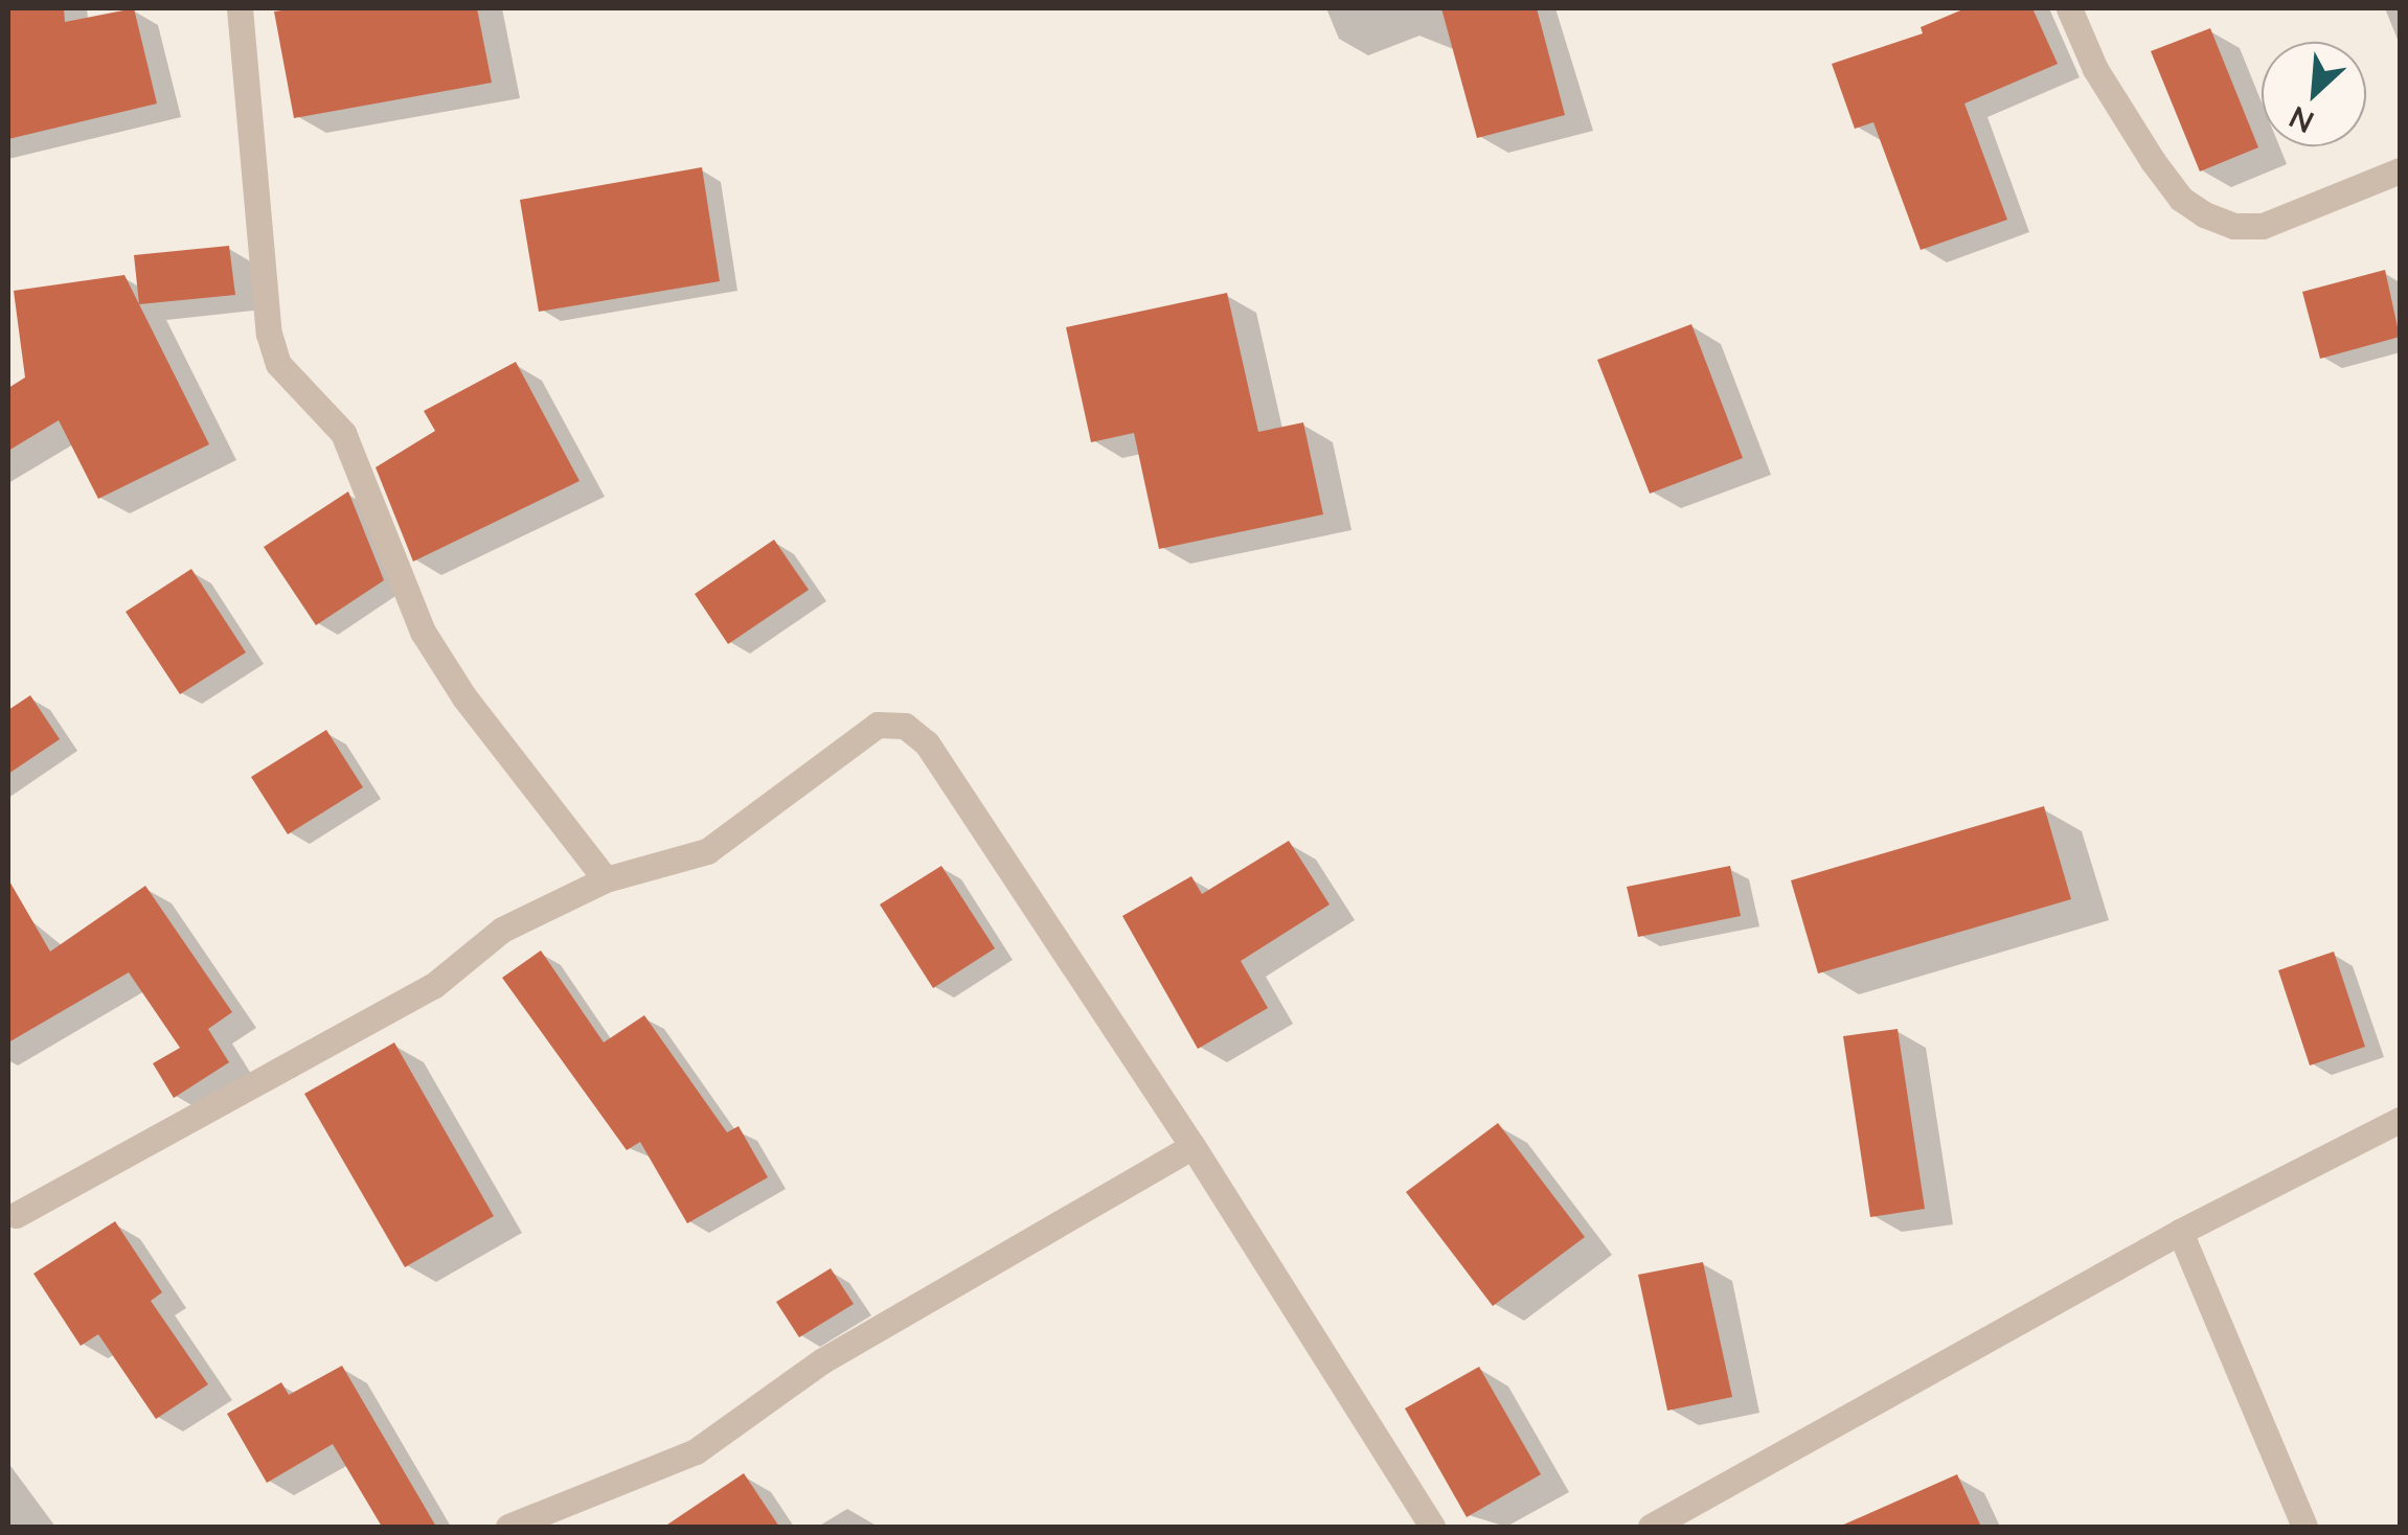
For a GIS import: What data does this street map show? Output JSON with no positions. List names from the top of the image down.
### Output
{
  "north": "bottom left"
}
